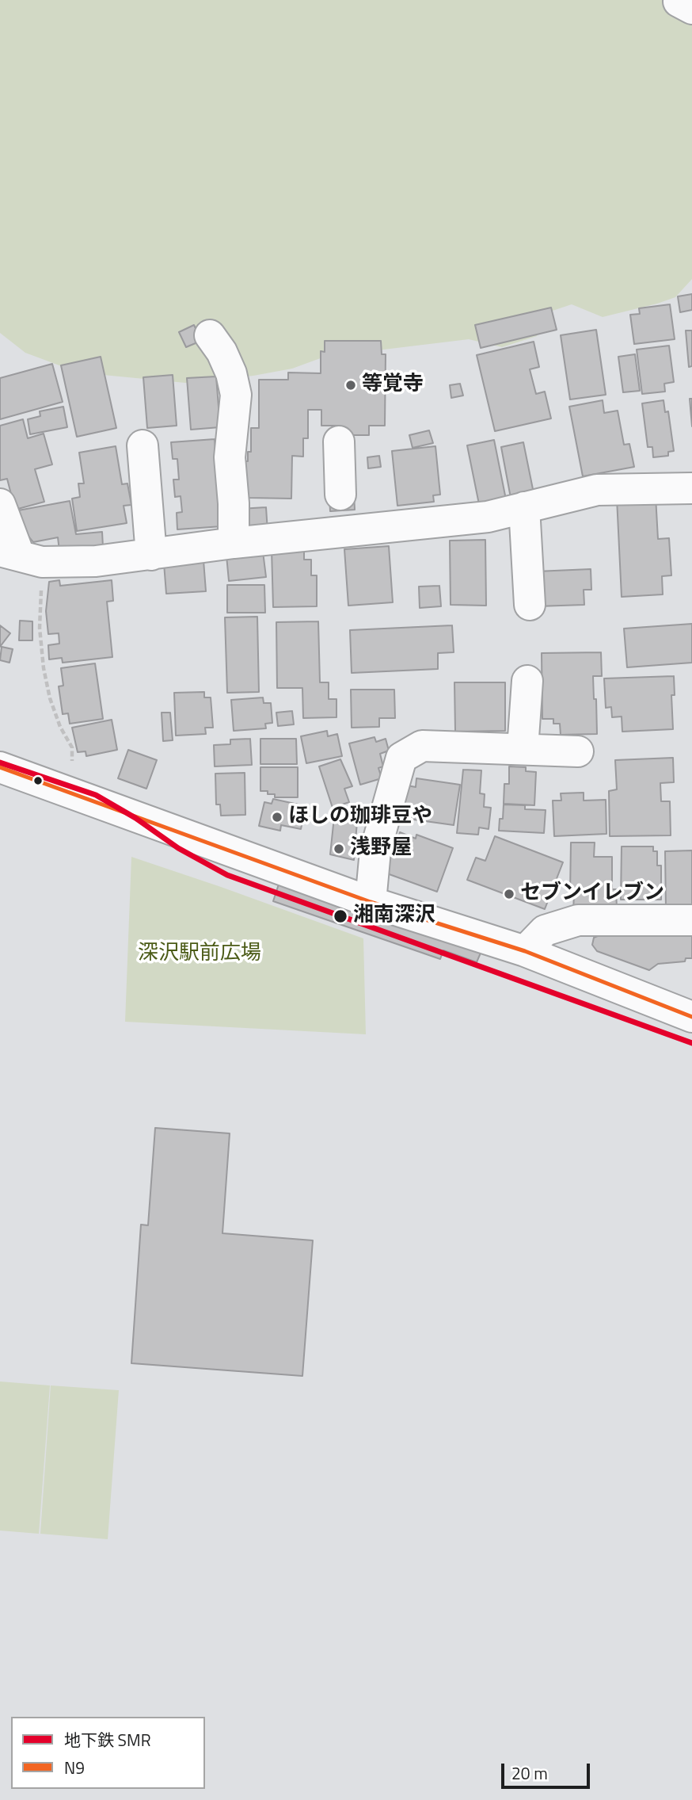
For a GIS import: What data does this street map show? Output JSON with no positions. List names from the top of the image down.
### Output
{
  "parks": ["深沢駅前広場"],
  "places": [
    "等覚寺",
    "ほしの珈琲豆や",
    "浅野屋",
    "セブンイレブン",
    "湘南深沢"
  ],
  "lines": ["metro line SMR", "transit line N9"],
  "legend": ["地下鉄 SMR", "N9"],
  "scale_bar": "20 m"
}
